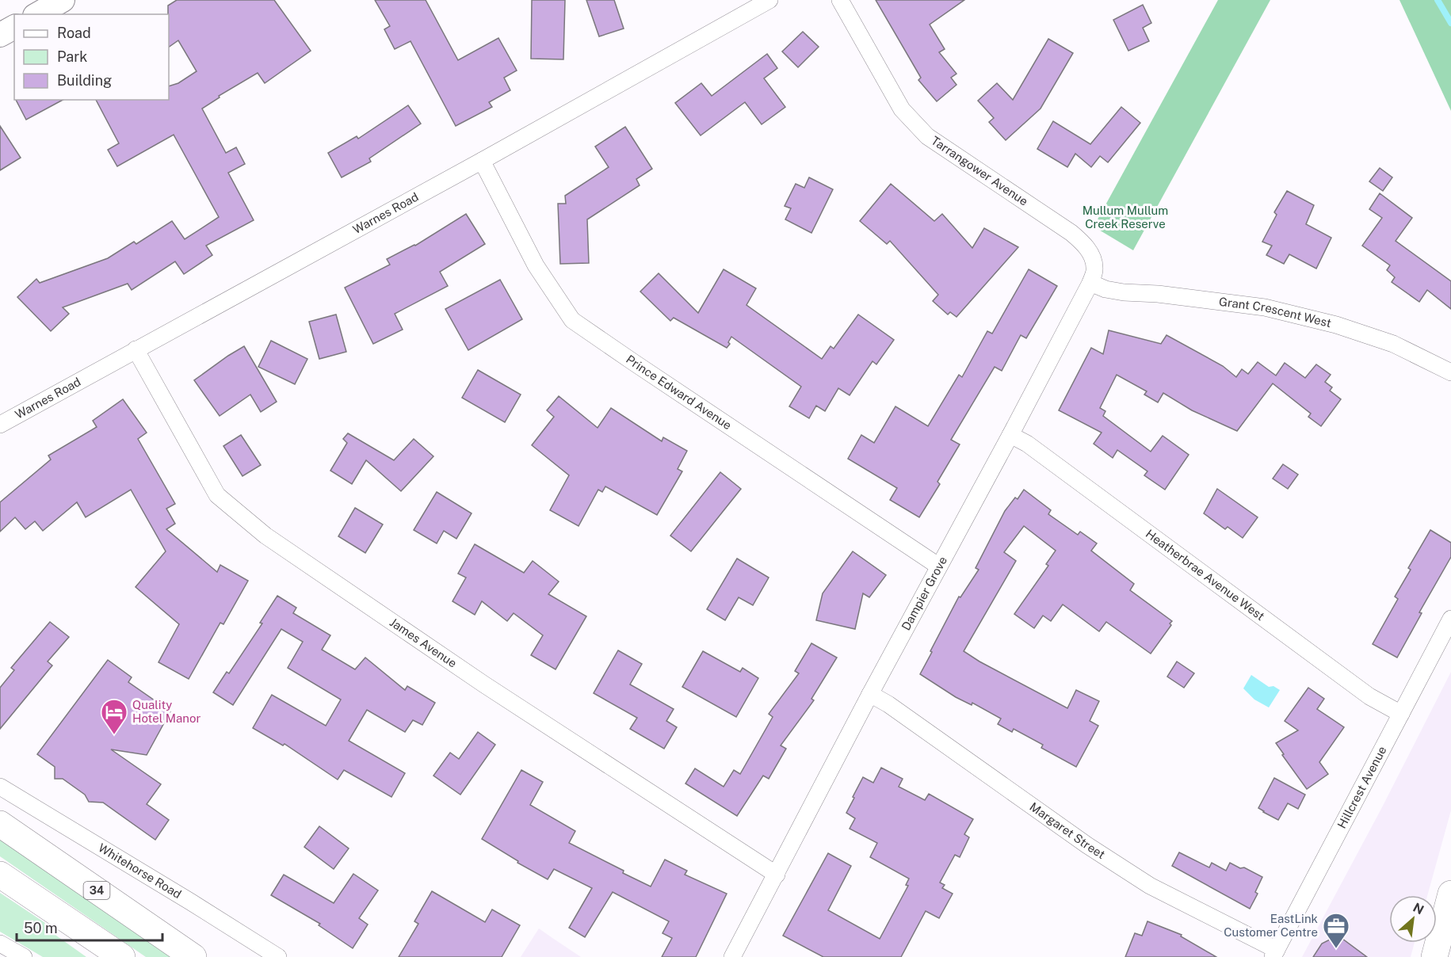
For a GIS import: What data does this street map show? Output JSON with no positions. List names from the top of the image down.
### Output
{
  "streets": {
    "highway": ["34"],
    "street": [
      "Tarrangower Avenue",
      "Warnes Road",
      "Grant Crescent West",
      "Prince Edward Avenue",
      "Heatherbrae Avenue West",
      "Dampier Grove",
      "James Avenue",
      "Hillcrest Avenue",
      "Margaret Street",
      "Whitehorse Road"
    ]
  },
  "crossings": [
    ["Tarrangower Avenue", "Dampier Grove"],
    ["Warnes Road", "Prince Edward Avenue"],
    ["Warnes Road", "James Avenue"],
    ["Grant Crescent West", "Dampier Grove"],
    ["Prince Edward Avenue", "Dampier Grove"],
    ["Heatherbrae Avenue West", "Dampier Grove"],
    ["Heatherbrae Avenue West", "Hillcrest Avenue"],
    ["Dampier Grove", "James Avenue"],
    ["Dampier Grove", "Margaret Street"],
    ["Hillcrest Avenue", "Margaret Street"]
  ],
  "parks": ["Mullum Mullum Creek Reserve"],
  "places": {
    "hotel": ["Quality Hotel Manor"],
    "office": ["EastLink Customer Centre"]
  },
  "legend": ["Road", "Park", "Building"],
  "scale_bar": "50 m",
  "north": "top right"
}
